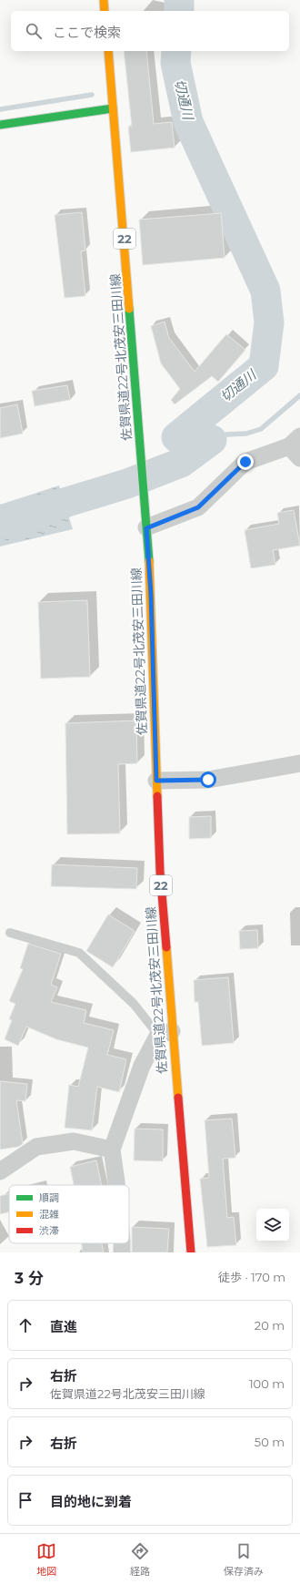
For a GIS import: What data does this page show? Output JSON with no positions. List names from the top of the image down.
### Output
{
  "streets": {
    "main road": ["22", "佐賀県道22号北茂安三田川線"]
  },
  "water": ["切通川"],
  "legend": ["順調", "混雑", "渋滞"],
  "page": {
    "search": "ここで検索",
    "heading": ["3 分", "徒歩 · 170 m"],
    "list": [
      ["直進", "20 m"],
      ["右折", "佐賀県道22号北茂安三田川線", "100 m"],
      ["右折", "50 m"],
      "目的地に到着"
    ],
    "nav": ["地図", "経路", "保存済み"]
  }
}
